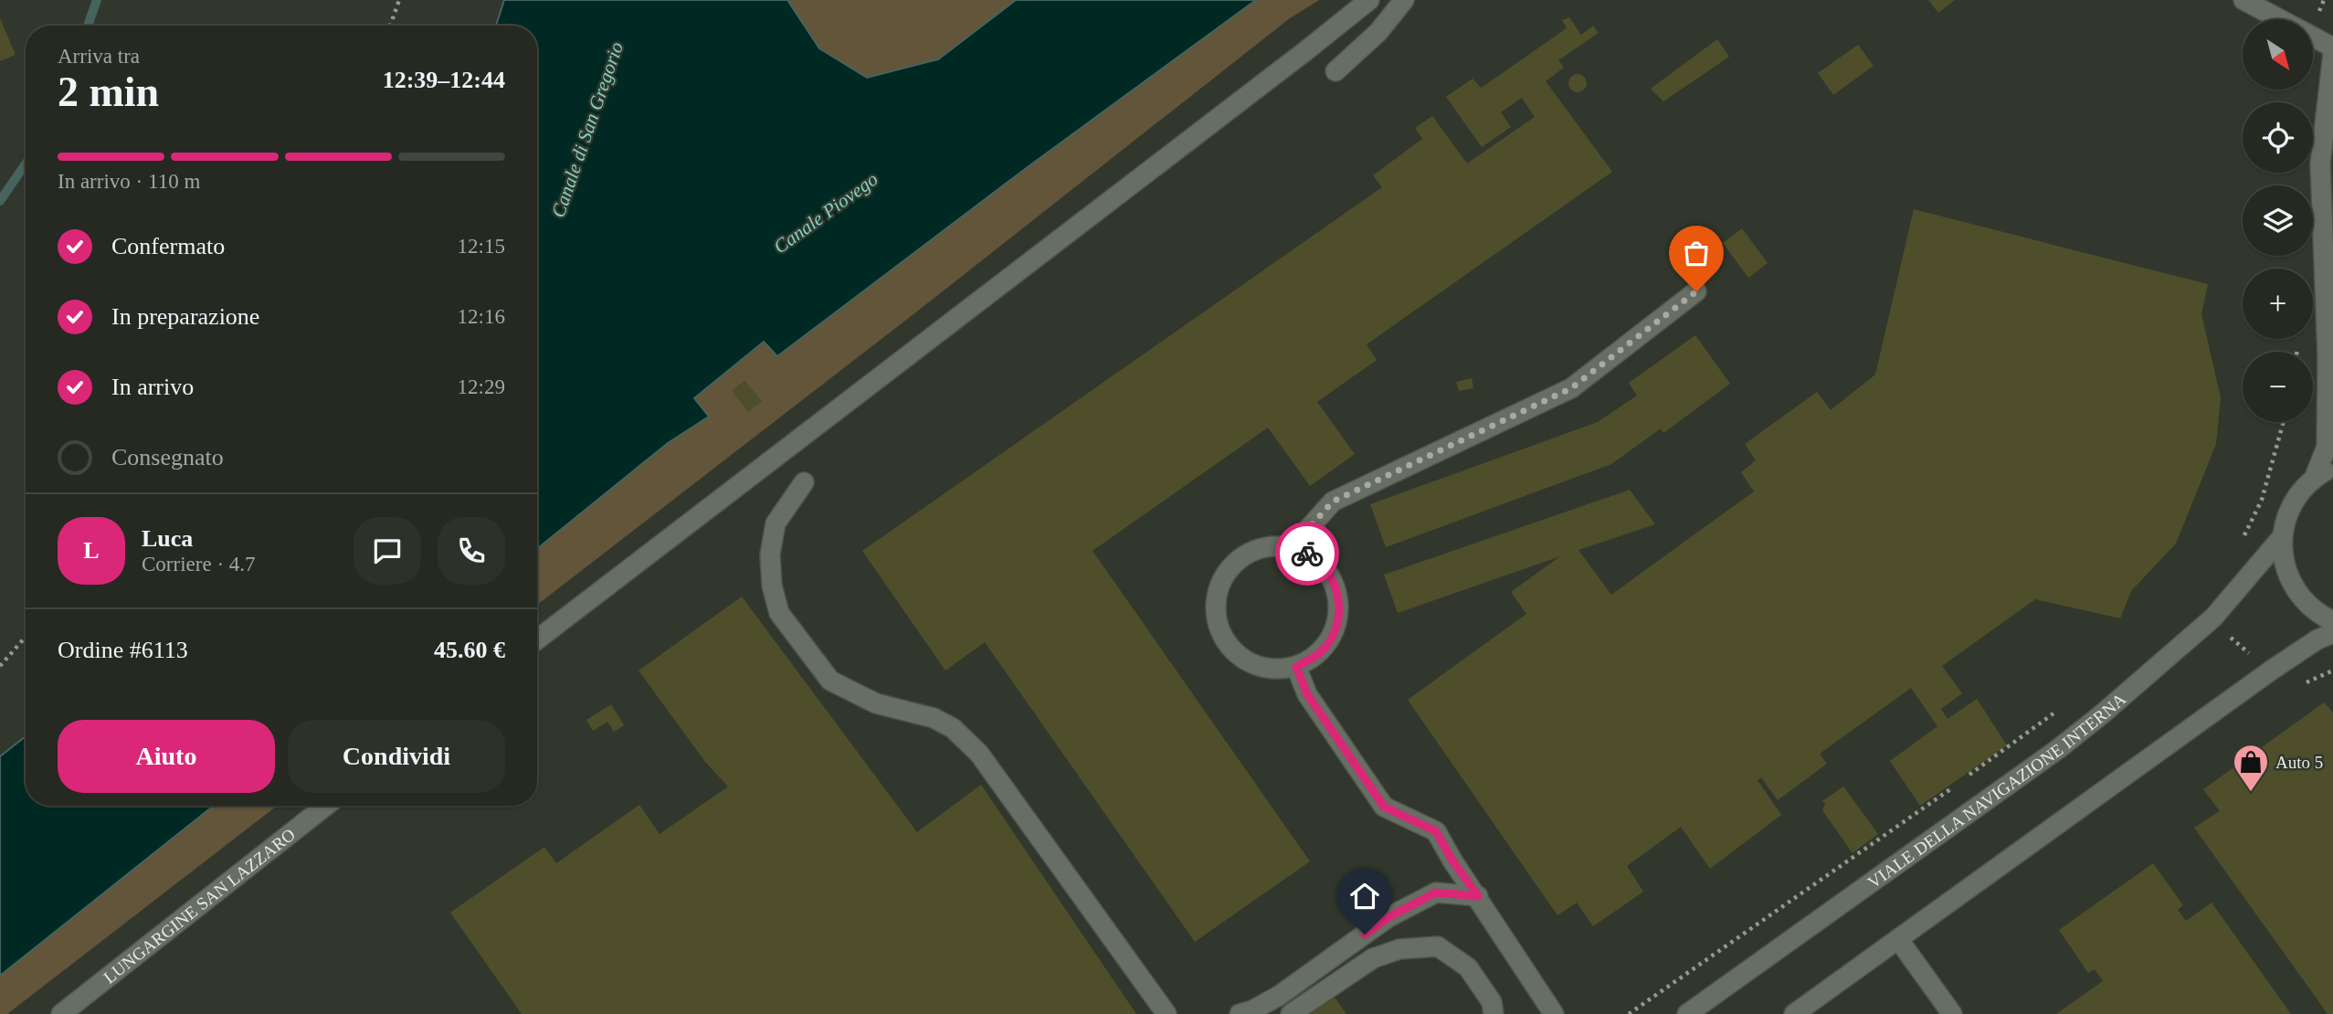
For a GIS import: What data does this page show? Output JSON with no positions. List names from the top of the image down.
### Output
{
  "streets": {
    "street": ["VIALE DELLA NAVIGAZIONE INTERNA", "LUNGARGINE SAN LAZZARO"]
  },
  "water": ["Canale di San Gregorio", "Canale Piovego"],
  "places": {
    "shop": ["Auto 5"]
  },
  "north": "bottom right",
  "page": {
    "map_buttons": ["+", "−"],
    "heading": ["2 min", "Arriva tra", "12:39–12:44"],
    "panel": [
      "Luca",
      "Corriere · 4.7",
      "Ordine #6113",
      "45.60 €"
    ],
    "bar": "In arrivo · 110 m",
    "list": [
      ["Confermato", "12:15"],
      ["In preparazione", "12:16"],
      ["In arrivo", "12:29"],
      "Consegnato"
    ],
    "round": "L",
    "buttons": ["Aiuto", "Condividi"]
  }
}
